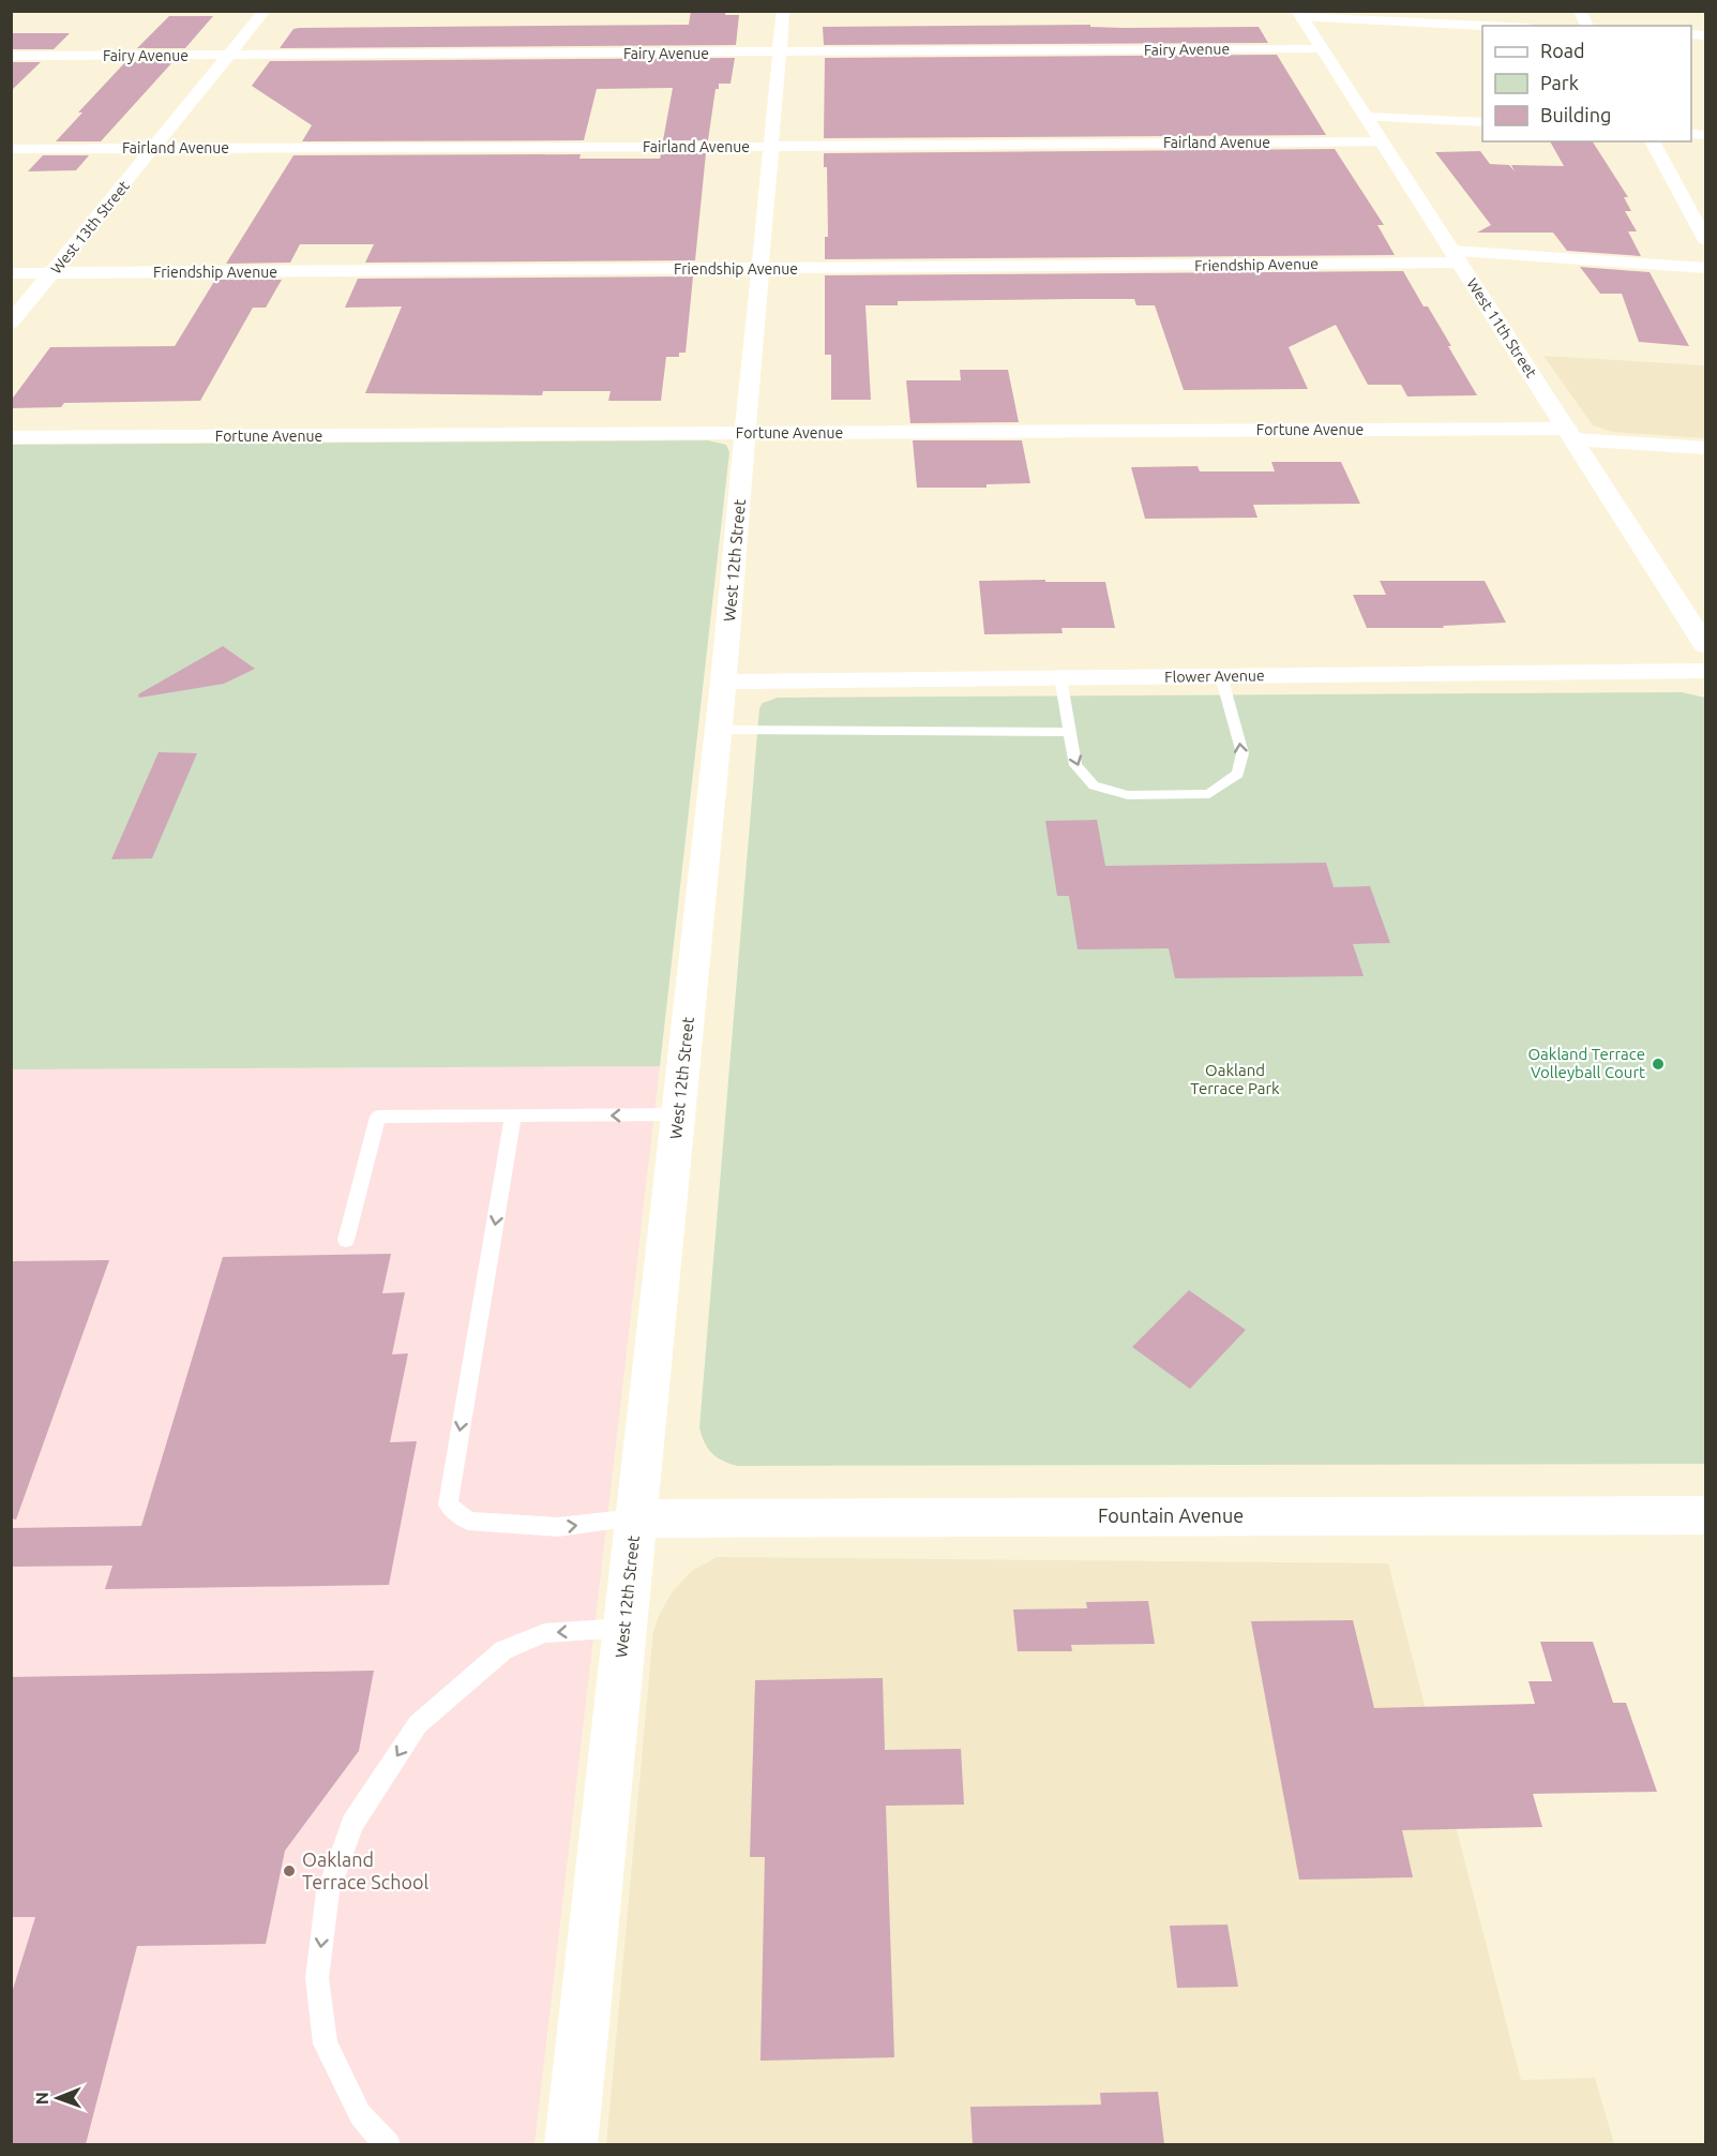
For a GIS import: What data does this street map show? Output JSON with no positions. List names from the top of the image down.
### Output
{
  "streets": {
    "main road": ["West 11th Street"],
    "street": [
      "Fairy Avenue",
      "Fairland Avenue",
      "West 13th Street",
      "Friendship Avenue",
      "Fortune Avenue",
      "West 12th Street",
      "Flower Avenue",
      "Fountain Avenue"
    ]
  },
  "crossings": [
    ["Fairy Avenue", "West 13th Street"],
    ["Fairy Avenue", "West 11th Street"],
    ["Fairy Avenue", "West 12th Street"],
    ["Fairland Avenue", "West 13th Street"],
    ["Fairland Avenue", "West 11th Street"],
    ["Fairland Avenue", "West 12th Street"],
    ["West 13th Street", "Friendship Avenue"],
    ["Friendship Avenue", "West 11th Street"],
    ["Friendship Avenue", "West 12th Street"],
    ["West 11th Street", "Fortune Avenue"],
    ["Fortune Avenue", "West 12th Street"],
    ["West 12th Street", "Flower Avenue"],
    ["West 12th Street", "Fountain Avenue"]
  ],
  "parks": ["Oakland Terrace Park"],
  "places": ["Oakland Terrace Volleyball Court", "Oakland Terrace School"],
  "legend": ["Road", "Park", "Building"],
  "north": "left"
}
